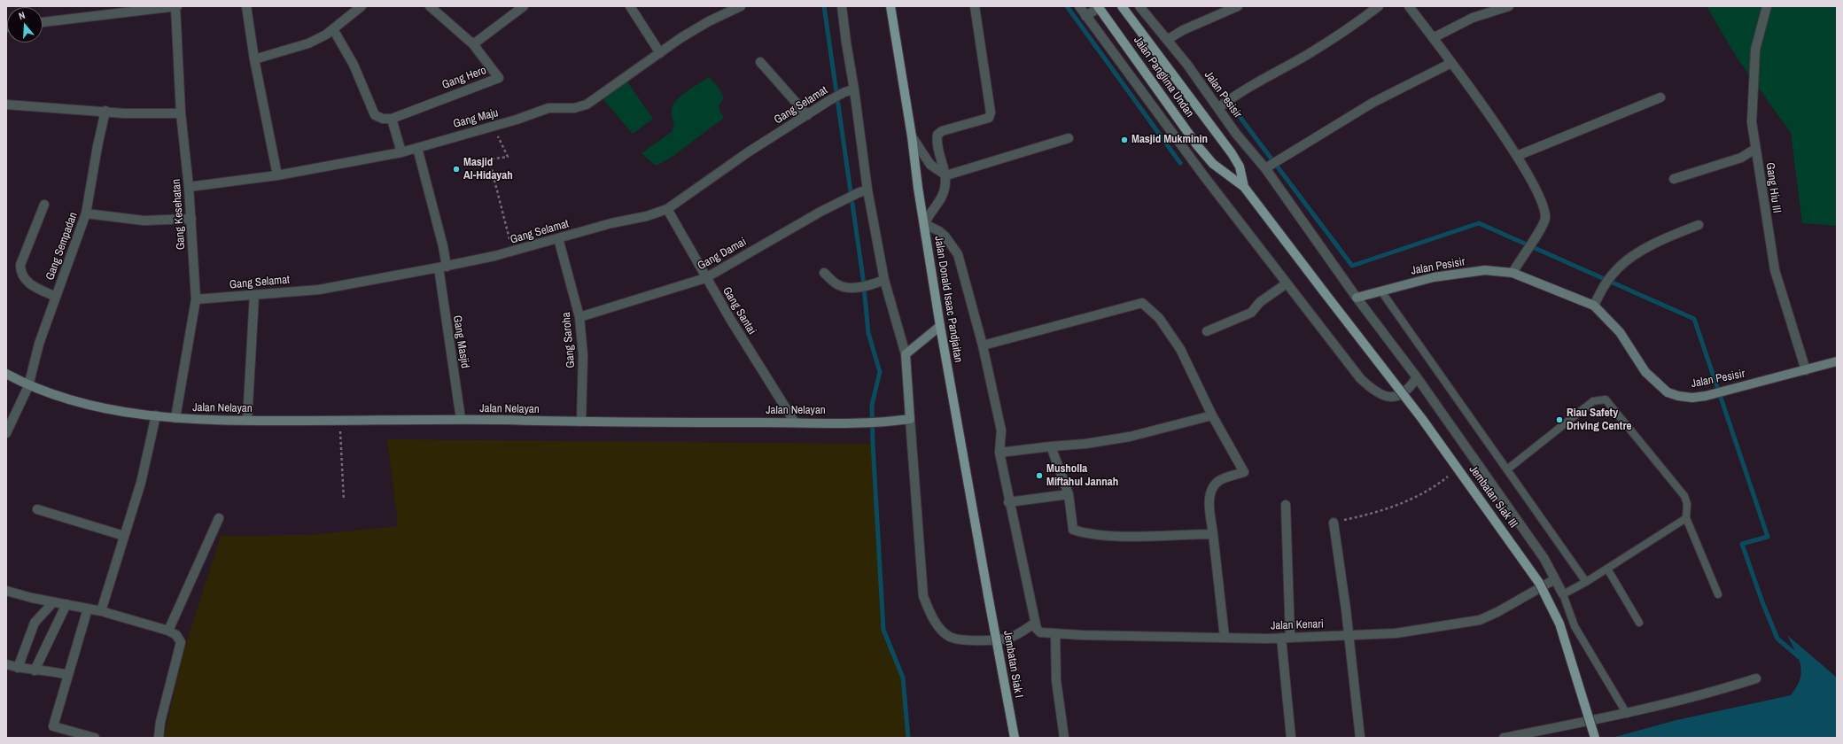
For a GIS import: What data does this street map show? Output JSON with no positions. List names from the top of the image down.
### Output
{
  "streets": {
    "main road": [
      "Jalan Panglima Undan",
      "Jalan Pesisir",
      "Jalan Donald Isaac Pandjaitan",
      "Jalan Nelayan",
      "Jembatan Siak III",
      "Jembatan Siak I"
    ],
    "street": [
      "Gang Hero",
      "Gang Selamat",
      "Gang Maju",
      "Gang Hiu III",
      "Gang Kesehatan",
      "Gang Sempadan",
      "Gang Damai",
      "Gang Santai",
      "Gang Saroha",
      "Gang Masjid",
      "Jalan Kenari"
    ]
  },
  "crossings": [
    ["Jalan Panglima Undan", "Jembatan Siak III"],
    ["Jalan Pesisir", "Gang Hiu III"],
    ["Gang Selamat", "Gang Kesehatan"],
    ["Gang Selamat", "Gang Santai"],
    ["Gang Selamat", "Gang Saroha"],
    ["Gang Selamat", "Gang Masjid"],
    ["Gang Maju", "Gang Kesehatan"],
    ["Gang Maju", "Gang Masjid"],
    ["Gang Kesehatan", "Jalan Nelayan"],
    ["Gang Sempadan", "Jalan Nelayan"],
    ["Gang Damai", "Gang Santai"],
    ["Gang Damai", "Gang Saroha"],
    ["Jalan Donald Isaac Pandjaitan", "Jembatan Siak I"],
    ["Gang Santai", "Jalan Nelayan"],
    ["Gang Saroha", "Jalan Nelayan"],
    ["Gang Masjid", "Jalan Nelayan"]
  ],
  "places": [
    "Masjid Mukminin",
    "Masjid Al-Hidayah",
    "Riau Safety Driving Centre",
    "Musholla Miftahul Jannah"
  ],
  "north": "top"
}
